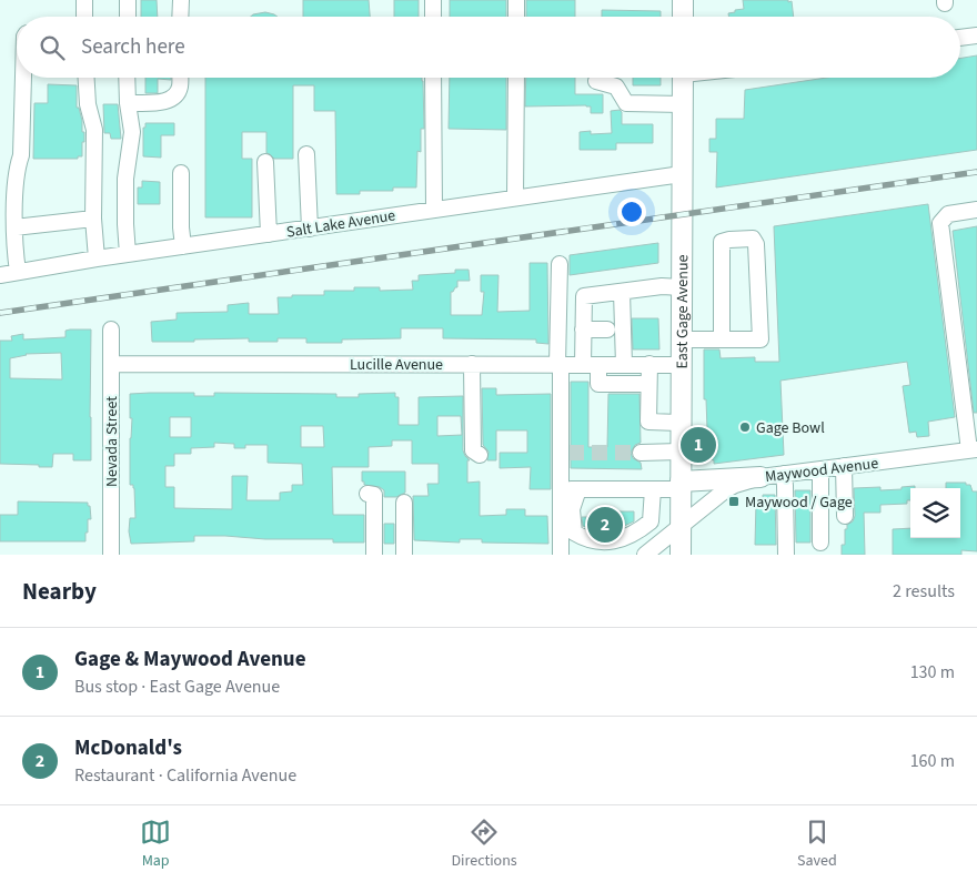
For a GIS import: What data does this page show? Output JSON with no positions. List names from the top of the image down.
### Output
{
  "streets": {
    "main road": ["East Gage Avenue"],
    "street": [
      "Salt Lake Avenue",
      "Lucille Avenue",
      "Nevada Street",
      "Maywood Avenue"
    ]
  },
  "crossings": [
    ["Salt Lake Avenue", "East Gage Avenue"],
    ["East Gage Avenue", "Lucille Avenue"],
    ["East Gage Avenue", "Maywood Avenue"],
    ["Lucille Avenue", "Nevada Street"]
  ],
  "places": {
    "other": ["Gage Bowl"],
    "transit": ["Maywood / Gage"]
  },
  "page": {
    "search": "Search here",
    "pins": ["1", "2"],
    "heading": ["Nearby", "2 results"],
    "list": [
      {
        "mark": "1",
        "name": "Gage & Maywood Avenue",
        "note": "Bus stop · East Gage Avenue",
        "value": "130 m"
      },
      {
        "mark": "2",
        "name": "McDonald's",
        "note": "Restaurant · California Avenue",
        "value": "160 m"
      }
    ],
    "nav": ["Map", "Directions", "Saved"]
  }
}
